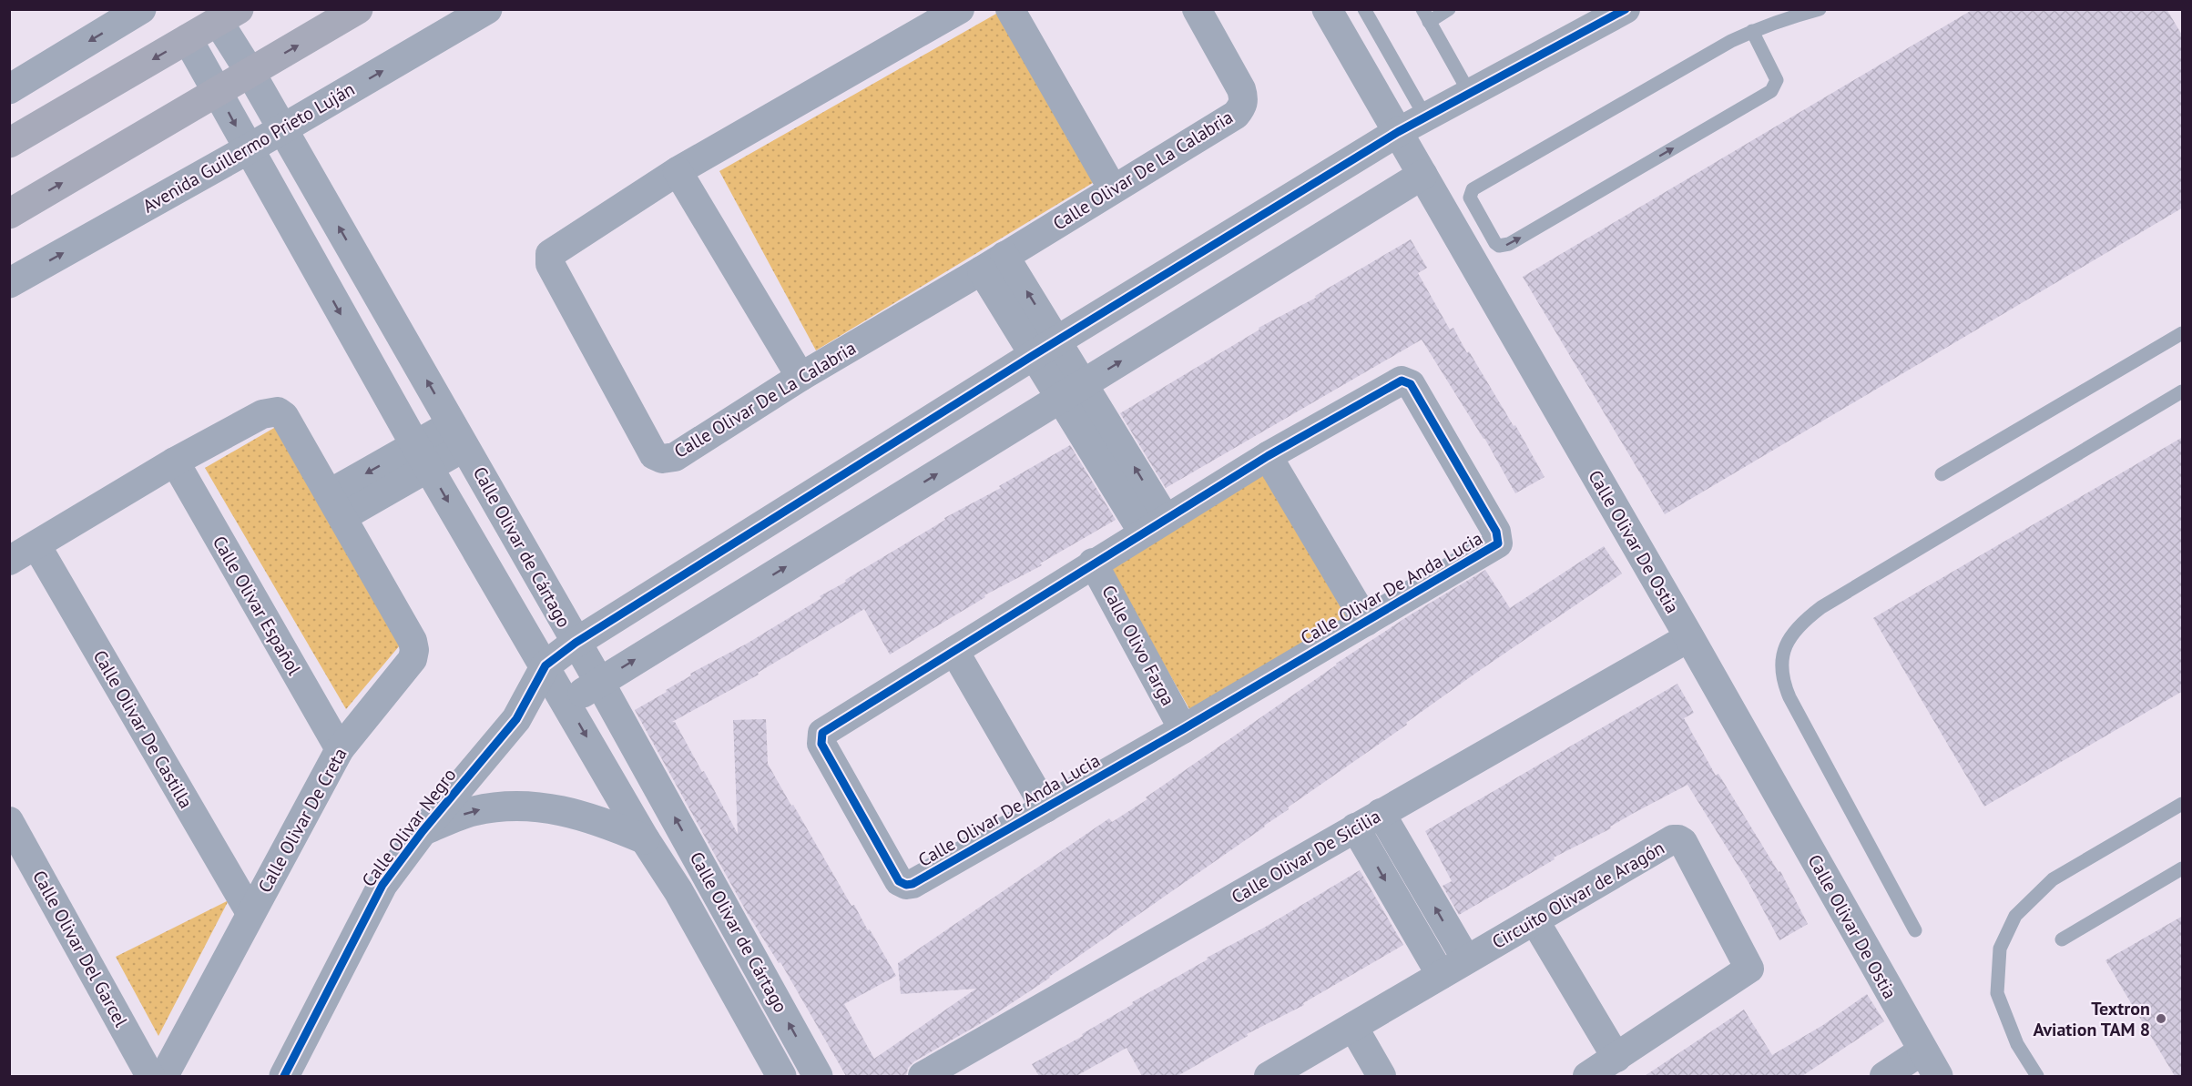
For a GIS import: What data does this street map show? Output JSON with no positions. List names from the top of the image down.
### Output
{
  "streets": {
    "street": [
      "Avenida Guillermo Prieto Luján",
      "Calle Olivar De La Calabria",
      "Calle Olivar De Ostia",
      "Calle Olivar de Cártago",
      "Calle Olivar De Anda Lucia",
      "Calle Olivar Español",
      "Calle Olivo Farga",
      "Calle Olivar De Castilla",
      "Calle Olivar De Creta",
      "Calle Olivar Negro",
      "Calle Olivar De Sicilia",
      "Circuito Olivar de Aragón",
      "Calle Olivar Del Garcel"
    ]
  },
  "crossings": [
    ["Avenida Guillermo Prieto Luján", "Calle Olivar de Cártago"],
    ["Calle Olivar De Ostia", "Calle Olivar De Sicilia"],
    ["Calle Olivar de Cártago", "Calle Olivar Negro"],
    ["Calle Olivar De Anda Lucia", "Calle Olivo Farga"],
    ["Calle Olivar Español", "Calle Olivar De Creta"],
    ["Calle Olivar De Castilla", "Calle Olivar De Creta"]
  ],
  "places": ["Textron Aviation TAM 8"]
}
